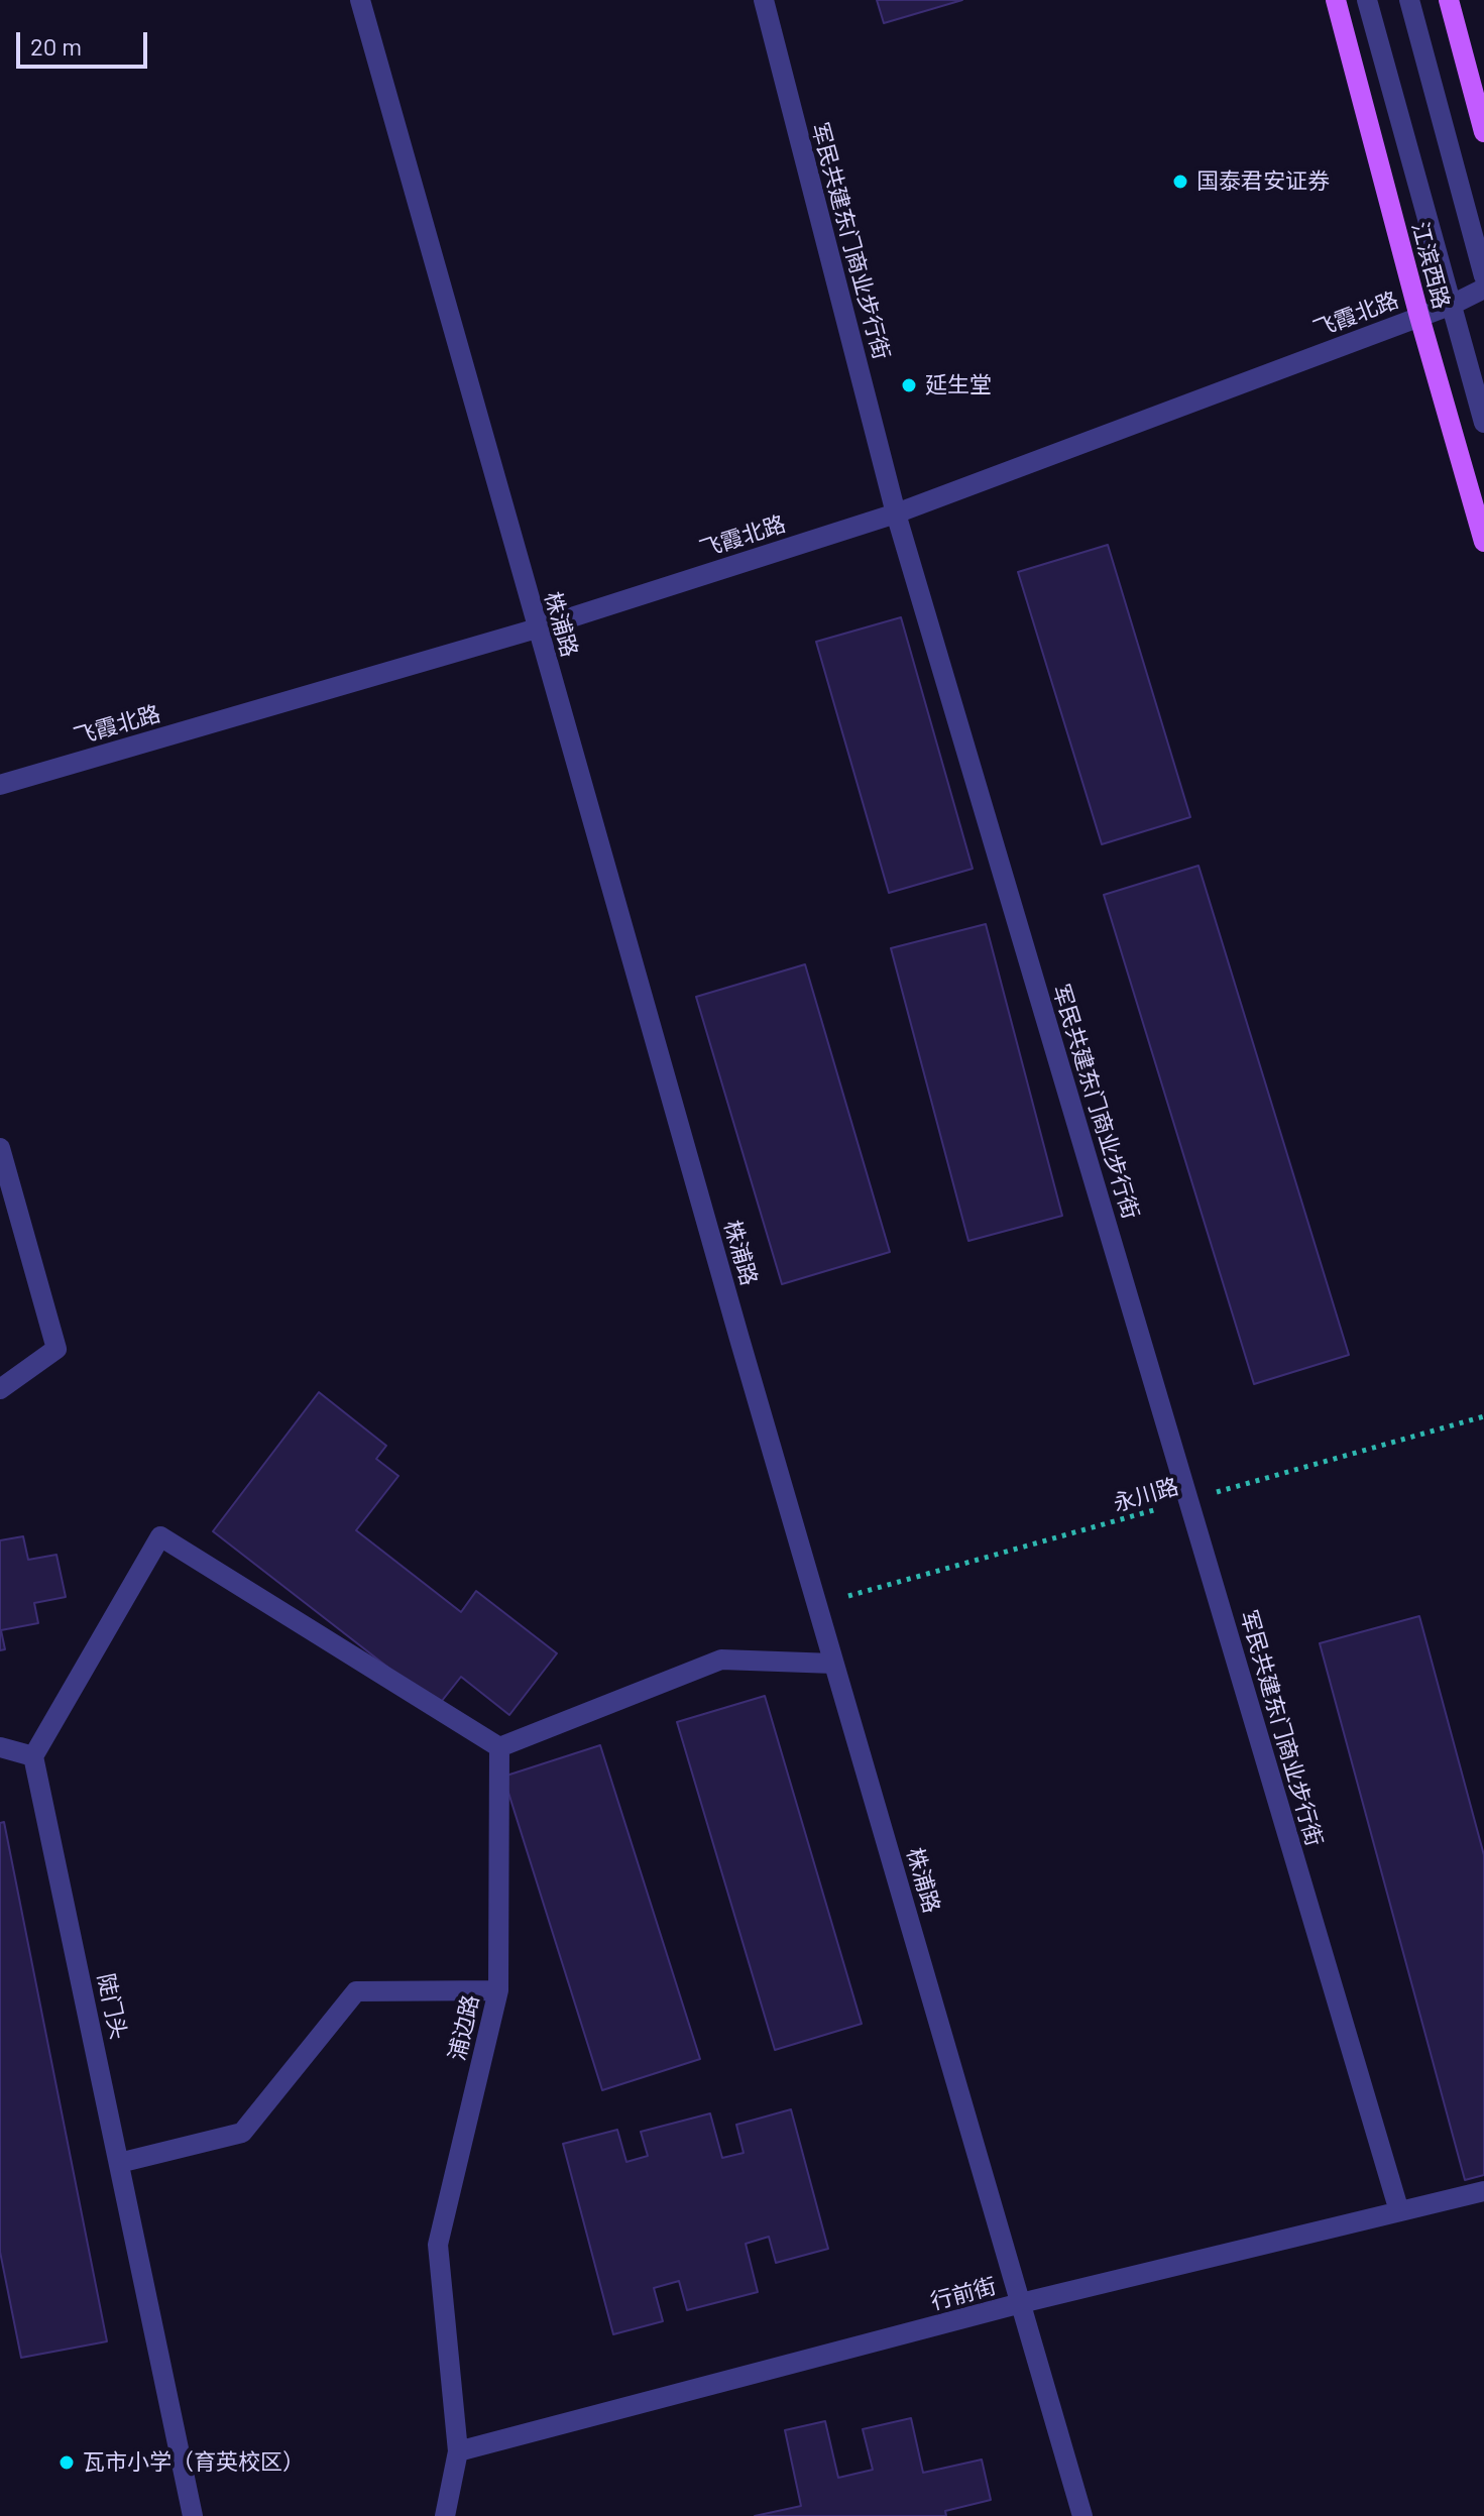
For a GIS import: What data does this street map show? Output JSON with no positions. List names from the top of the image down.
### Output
{
  "streets": {
    "main road": ["江滨西路"],
    "street": [
      "军民共建东门商业步行街",
      "飞霞北路",
      "株浦路",
      "陡门头",
      "浦边路",
      "行前街"
    ],
    "path": ["永川路"]
  },
  "crossings": [
    ["军民共建东门商业步行街", "飞霞北路"],
    ["军民共建东门商业步行街", "永川路"],
    ["军民共建东门商业步行街", "行前街"],
    ["江滨西路", "飞霞北路"],
    ["飞霞北路", "株浦路"],
    ["株浦路", "永川路"],
    ["株浦路", "行前街"],
    ["陡门头", "浦边路"],
    ["浦边路", "行前街"]
  ],
  "places": ["国泰君安证券", "延生堂", "瓦市小学（育英校区）"],
  "scale_bar": "20 m"
}
